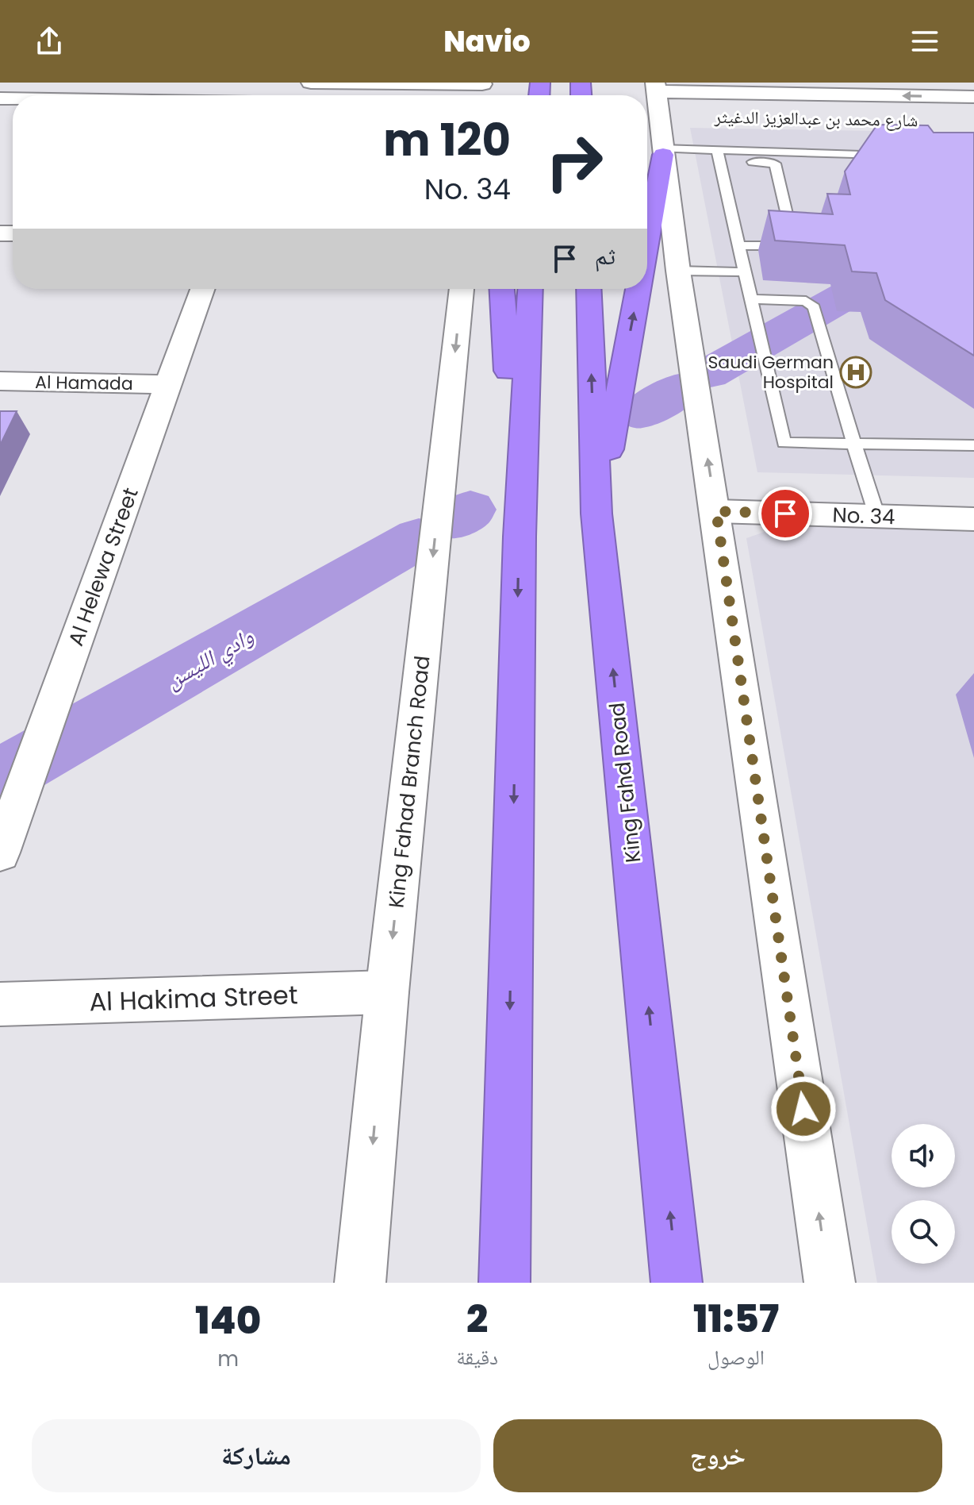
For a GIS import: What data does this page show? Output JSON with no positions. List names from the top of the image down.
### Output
{
  "streets": {
    "highway": ["King Fahd Road"],
    "street": [
      "شارع محمد بن عبدالعزيز الدغيثر",
      "Al Hamada",
      "No. 34",
      "Al Helewa Street",
      "King Fahad Branch Road",
      "Al Hakima Street"
    ]
  },
  "crossings": [
    ["Al Hamada", "Al Helewa Street"],
    ["King Fahad Branch Road", "Al Hakima Street"]
  ],
  "one_way": ["شارع محمد بن عبدالعزيز الدغيثر"],
  "water": ["وادي الليسن"],
  "places": {
    "hospital": ["Saudi German Hospital"]
  },
  "page": {
    "header": "Navio",
    "turn": ["120 m", "No. 34"],
    "then": "ثم",
    "eta": [
      "11:57",
      "الوصول",
      "2",
      "دقيقة",
      "140",
      "m"
    ],
    "buttons": ["خروج", "مشاركة"]
  }
}
